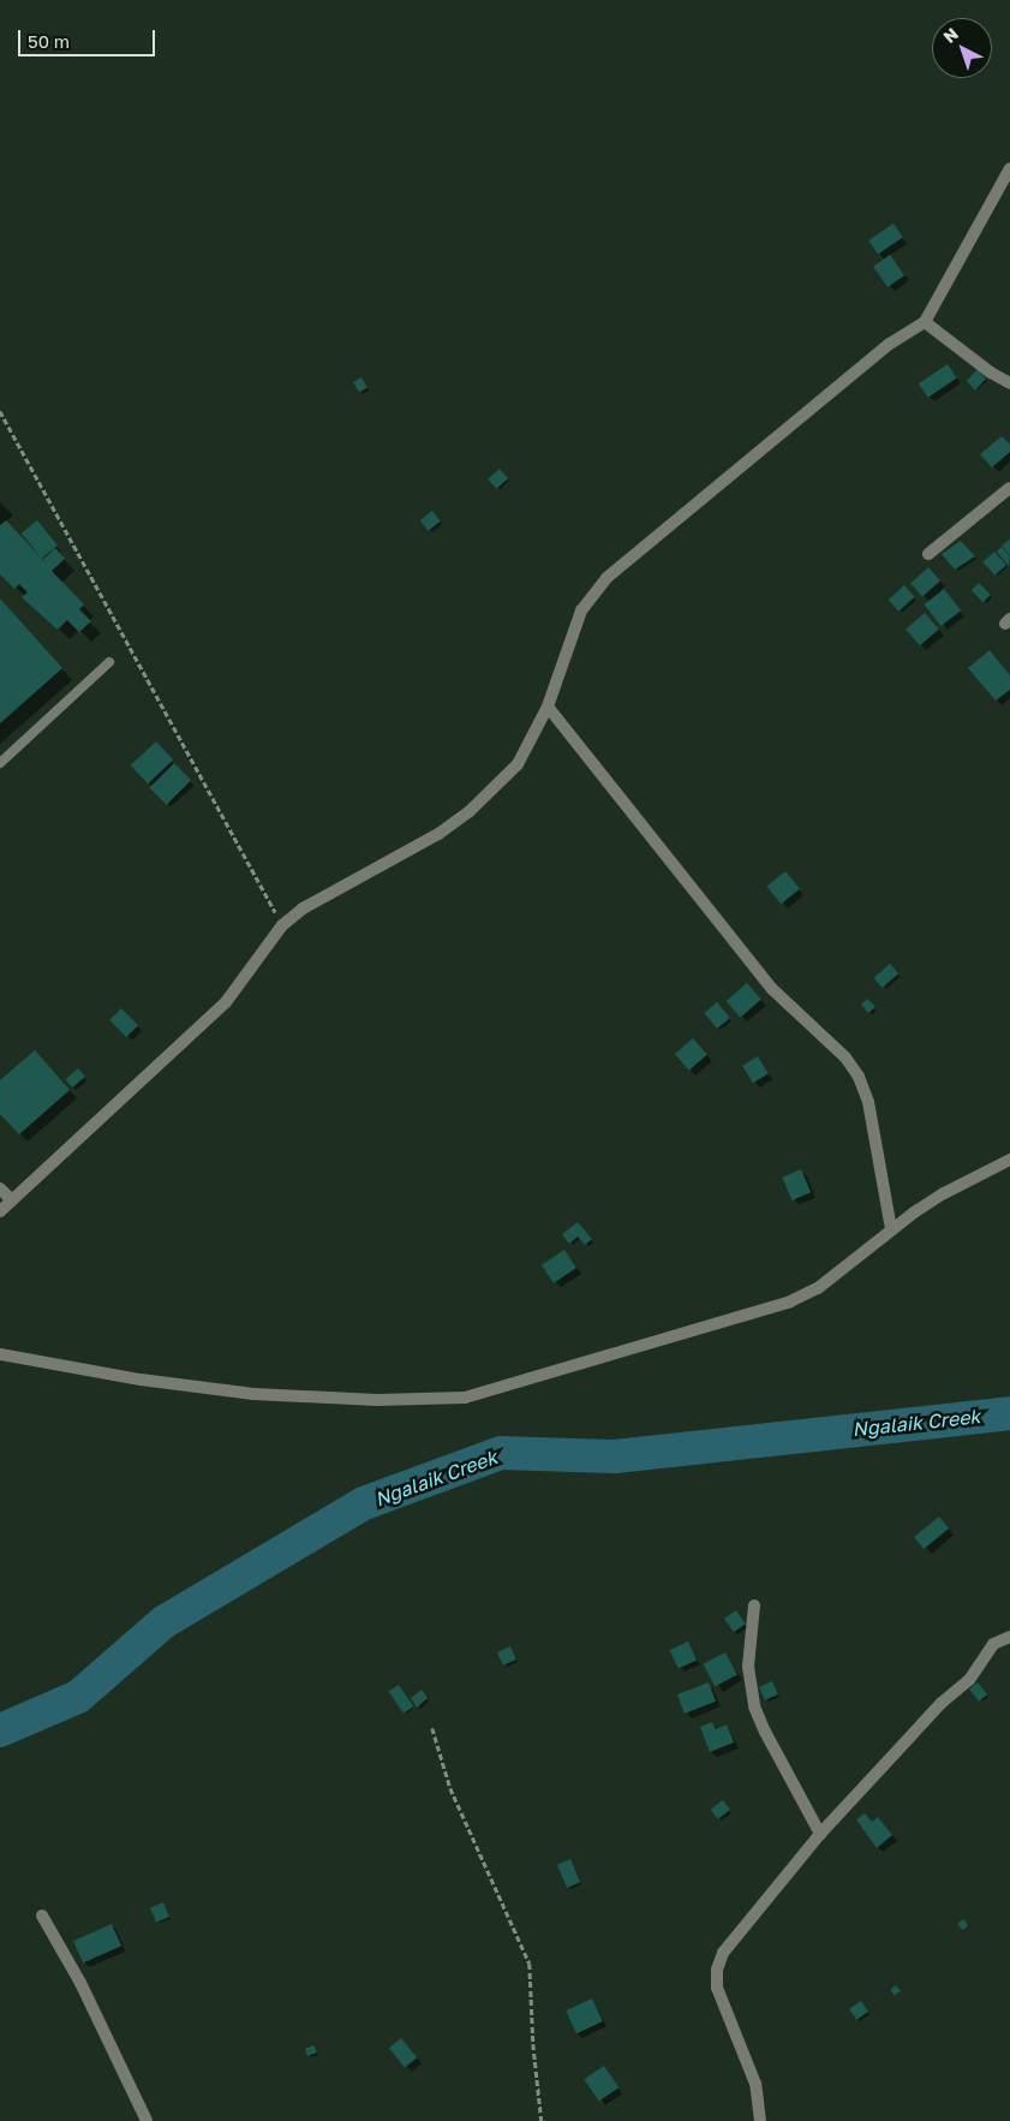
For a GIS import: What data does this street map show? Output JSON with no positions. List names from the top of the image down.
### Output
{
  "water": ["Ngalaik Creek"],
  "scale_bar": "50 m",
  "north": "top left"
}
